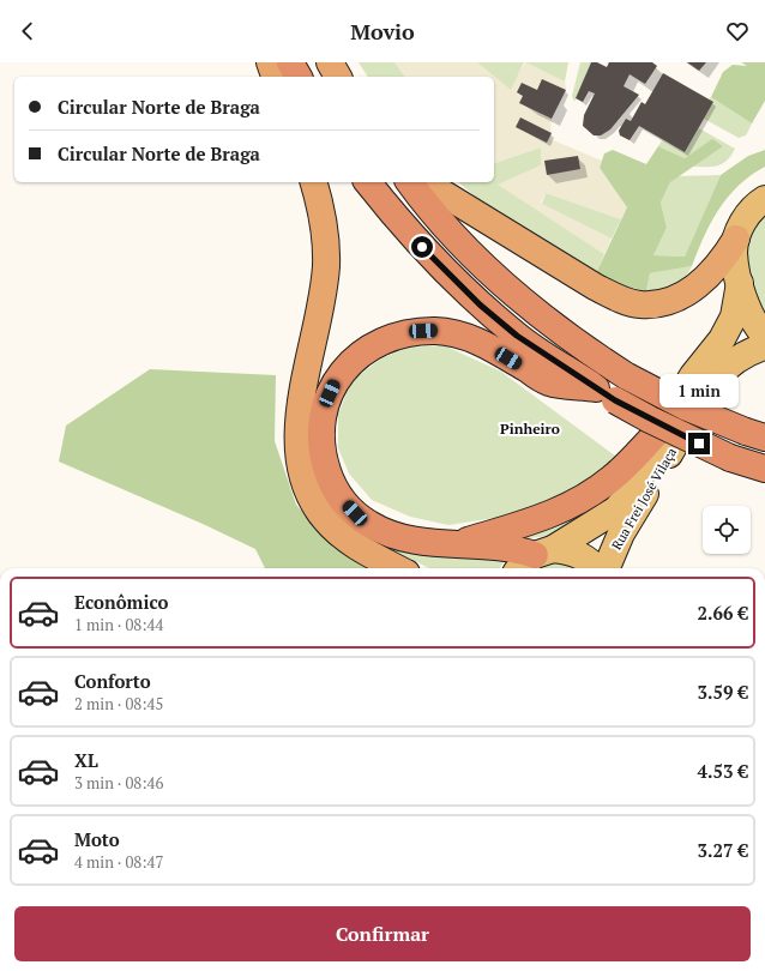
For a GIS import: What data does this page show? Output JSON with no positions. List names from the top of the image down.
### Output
{
  "streets": {
    "main road": ["Rua Frei José Vilaça"]
  },
  "districts": ["Pinheiro"],
  "page": {
    "header": "Movio",
    "banner": ["Circular Norte de Braga", "Circular Norte de Braga"],
    "bubble": "1 min",
    "list": [
      {
        "name": "Econômico",
        "note": "1 min · 08:44",
        "value": "2.66 €"
      },
      {
        "name": "Conforto",
        "note": "2 min · 08:45",
        "value": "3.59 €"
      },
      {
        "name": "XL",
        "note": "3 min · 08:46",
        "value": "4.53 €"
      },
      {
        "name": "Moto",
        "note": "4 min · 08:47",
        "value": "3.27 €"
      }
    ],
    "buttons": "Confirmar"
  }
}
